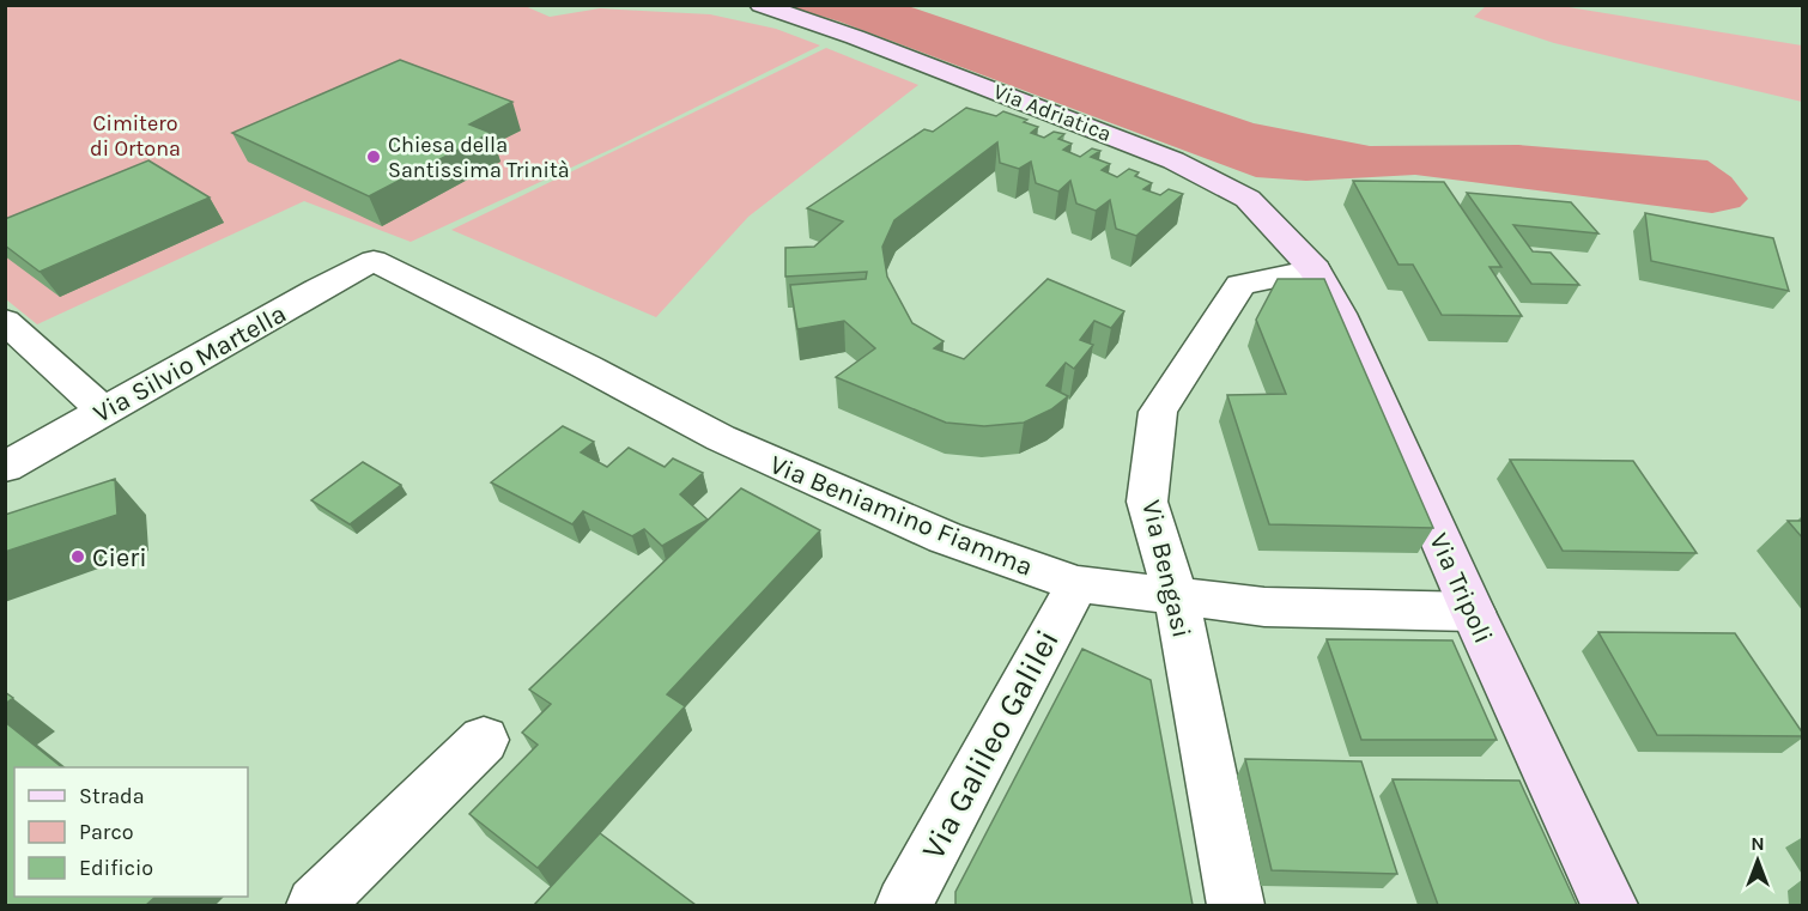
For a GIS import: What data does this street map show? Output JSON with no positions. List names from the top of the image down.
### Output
{
  "streets": {
    "main road": ["Via Adriatica", "Via Tripoli"],
    "street": [
      "Via Silvio Martella",
      "Via Beniamino Fiamma",
      "Via Bengasi",
      "Via Galileo Galilei"
    ]
  },
  "crossings": [
    ["Via Adriatica", "Via Bengasi"],
    ["Via Adriatica", "Via Tripoli"],
    ["Via Silvio Martella", "Via Beniamino Fiamma"],
    ["Via Beniamino Fiamma", "Via Bengasi"],
    ["Via Beniamino Fiamma", "Via Tripoli"],
    ["Via Beniamino Fiamma", "Via Galileo Galilei"],
    ["Via Bengasi", "Via Tripoli"]
  ],
  "parks": ["Cimitero di Ortona"],
  "places": ["Chiesa della Santissima Trinità", "Cieri"],
  "legend": ["Strada", "Parco", "Edificio"],
  "north": "top"
}
